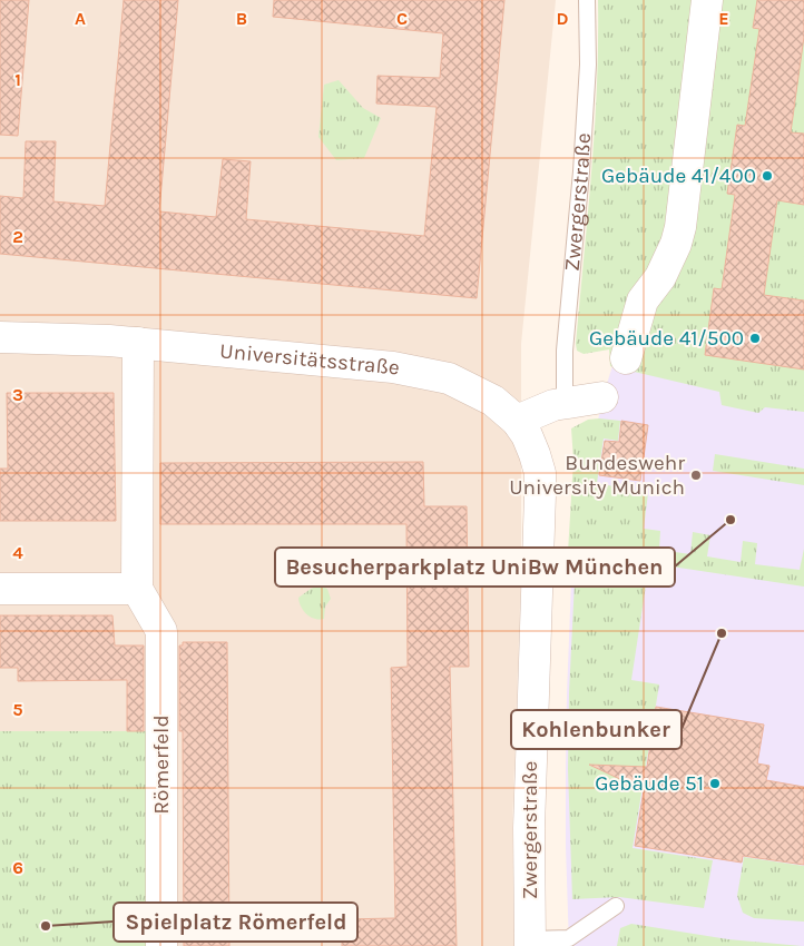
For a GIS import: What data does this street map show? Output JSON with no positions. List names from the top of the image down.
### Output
{
  "streets": {
    "street": ["Zwergerstraße", "Universitätsstraße", "Römerfeld"]
  },
  "crossings": [
    ["Zwergerstraße", "Universitätsstraße"]
  ],
  "places": [
    "Gebäude 41/400",
    "Gebäude 41/500",
    "Bundeswehr University Munich",
    "Besucherparkplatz UniBw München",
    "Kohlenbunker",
    "Gebäude 51",
    "Spielplatz Römerfeld"
  ],
  "grid": {
    "columns": [
      "A",
      "B",
      "C",
      "D",
      "E"
    ],
    "rows": [
      "1",
      "2",
      "3",
      "4",
      "5",
      "6"
    ]
  }
}
